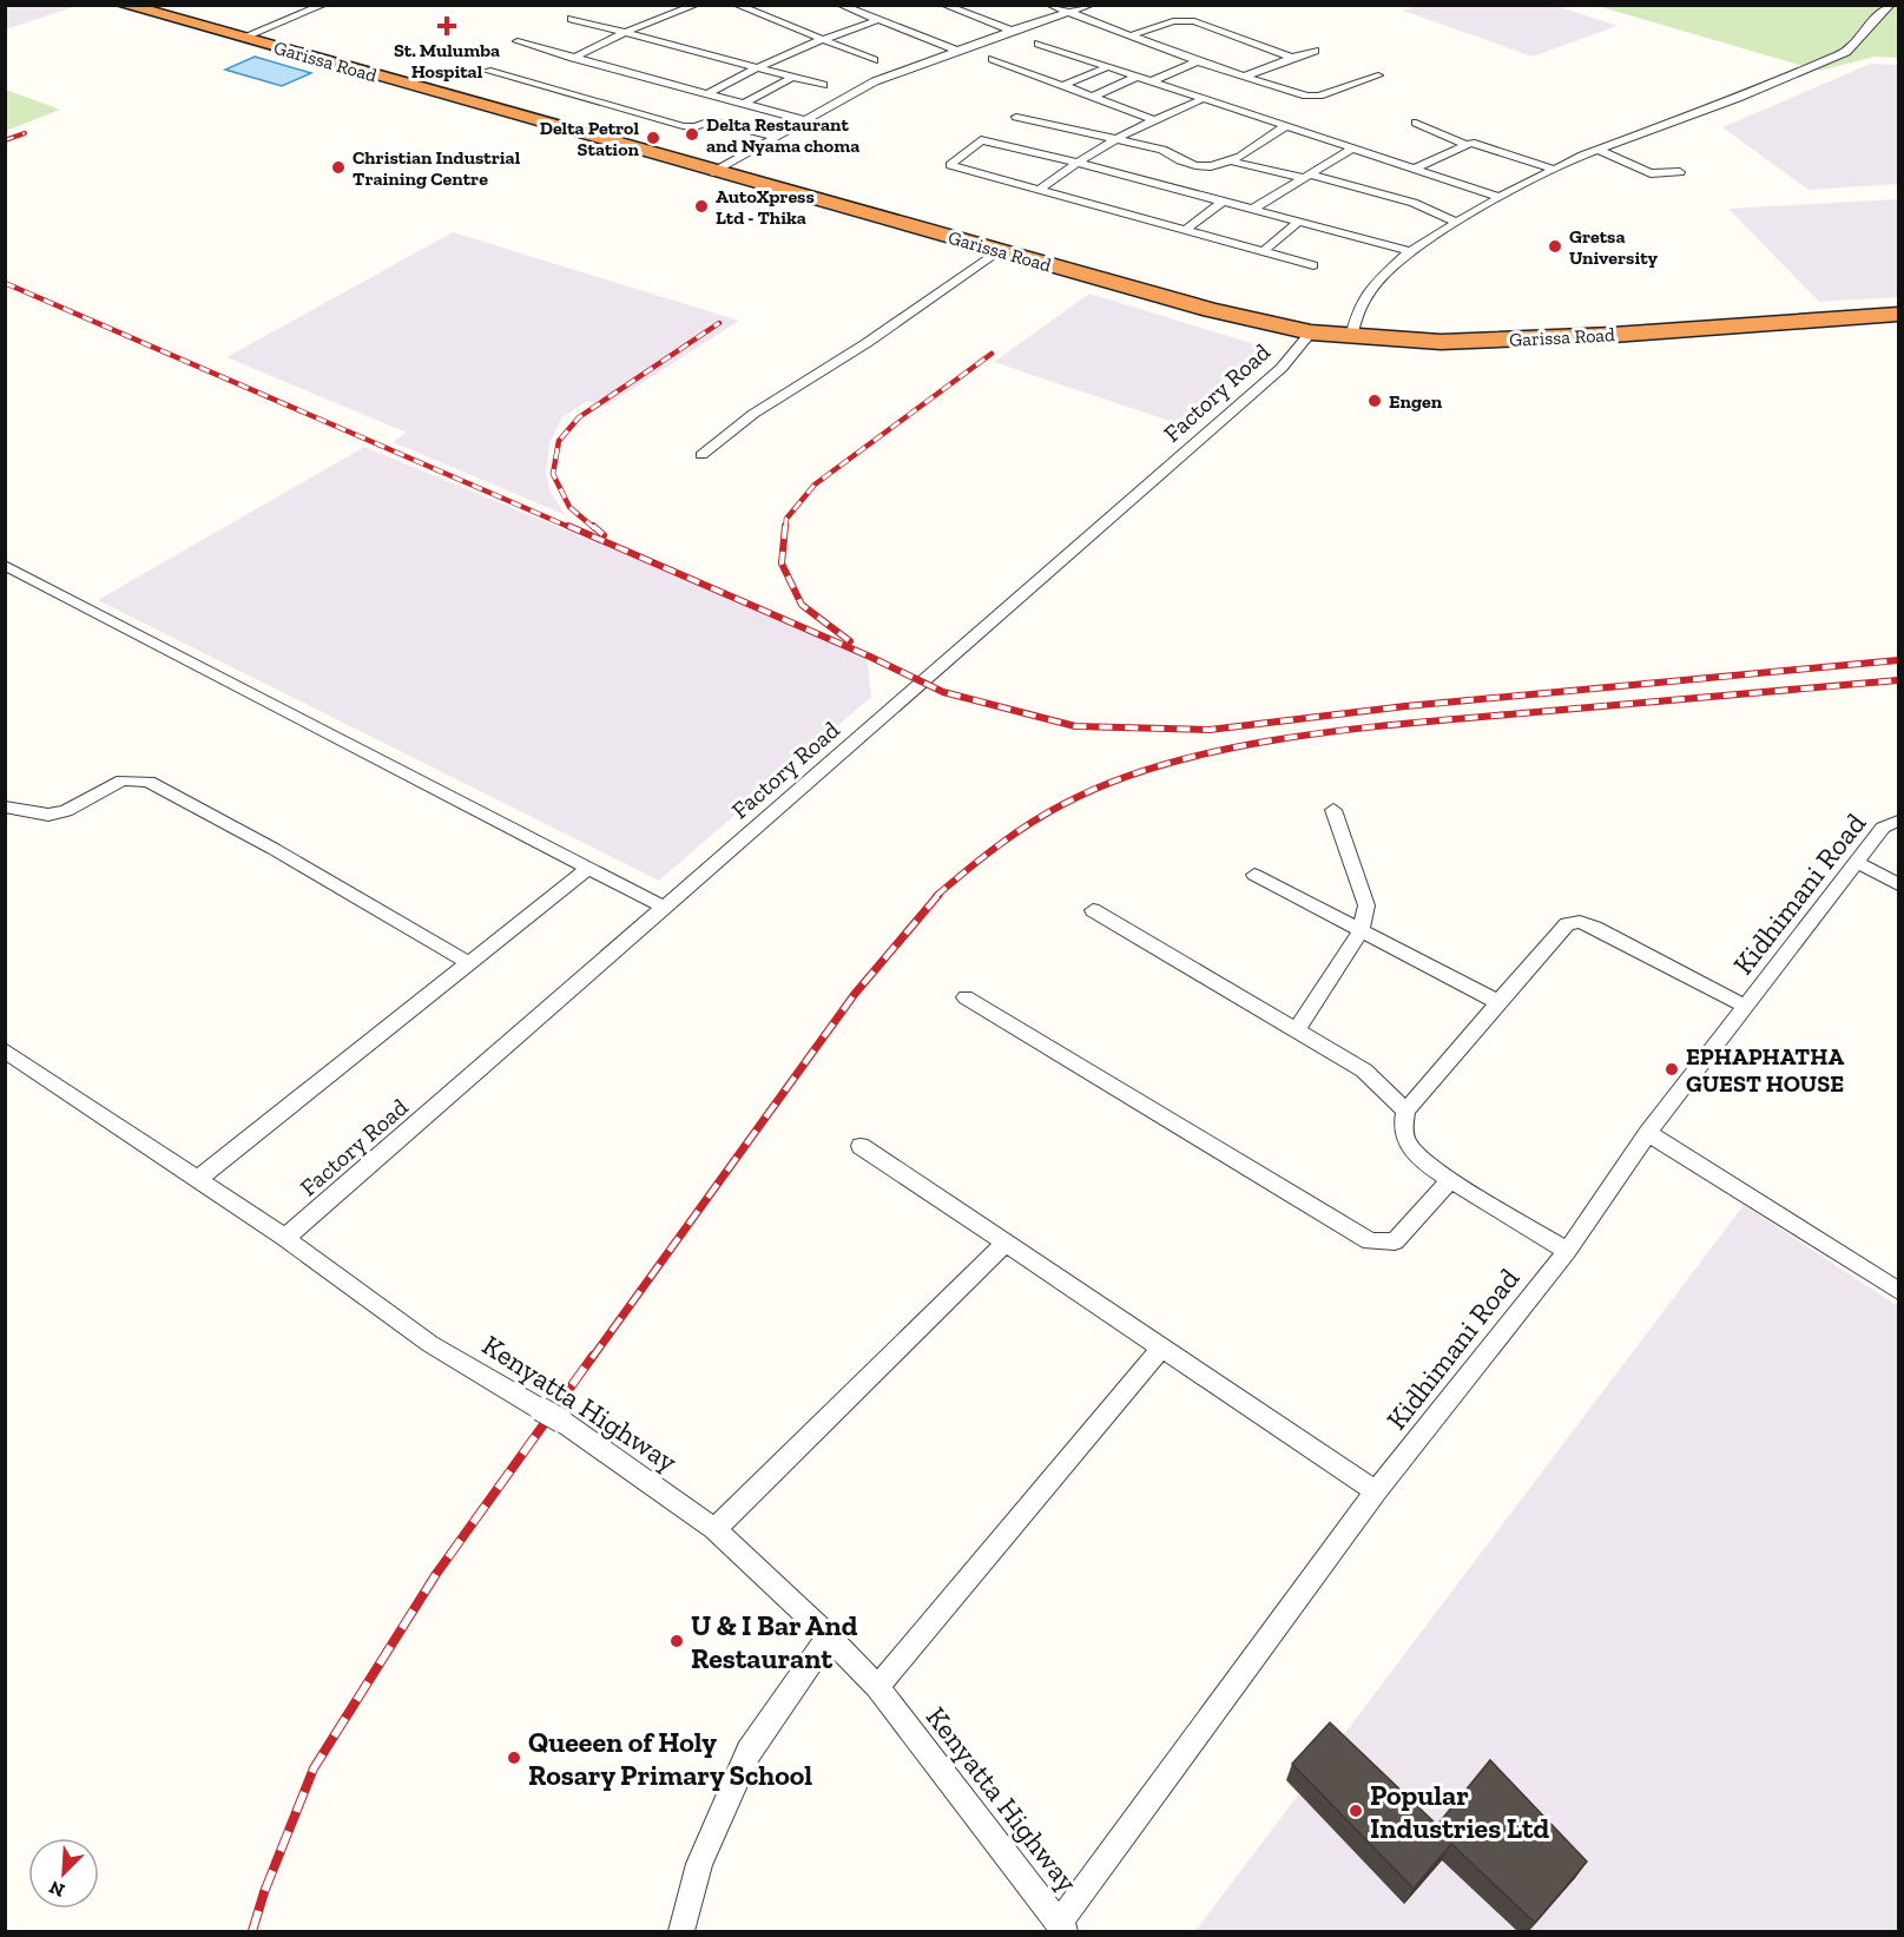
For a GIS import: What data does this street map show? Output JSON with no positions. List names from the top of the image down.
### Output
{
  "streets": {
    "highway": ["Garissa Road"],
    "street": ["Factory Road", "Kidhimani Road", "Kenyatta Highway"]
  },
  "crossings": [
    ["Garissa Road", "Factory Road"],
    ["Factory Road", "Kenyatta Highway"],
    ["Kidhimani Road", "Kenyatta Highway"]
  ],
  "places": {
    "health": ["St. Mulumba Hospital"],
    "other": [
      "Delta Restaurant and Nyama choma",
      "Delta Petrol Station",
      "Christian Industrial Training Centre",
      "AutoXpress Ltd - Thika",
      "Gretsa University",
      "Engen",
      "EPHAPHATHA GUEST HOUSE",
      "U & I Bar And Restaurant",
      "Queeen of Holy Rosary Primary School",
      "Popular Industries Ltd"
    ]
  },
  "north": "bottom left"
}
